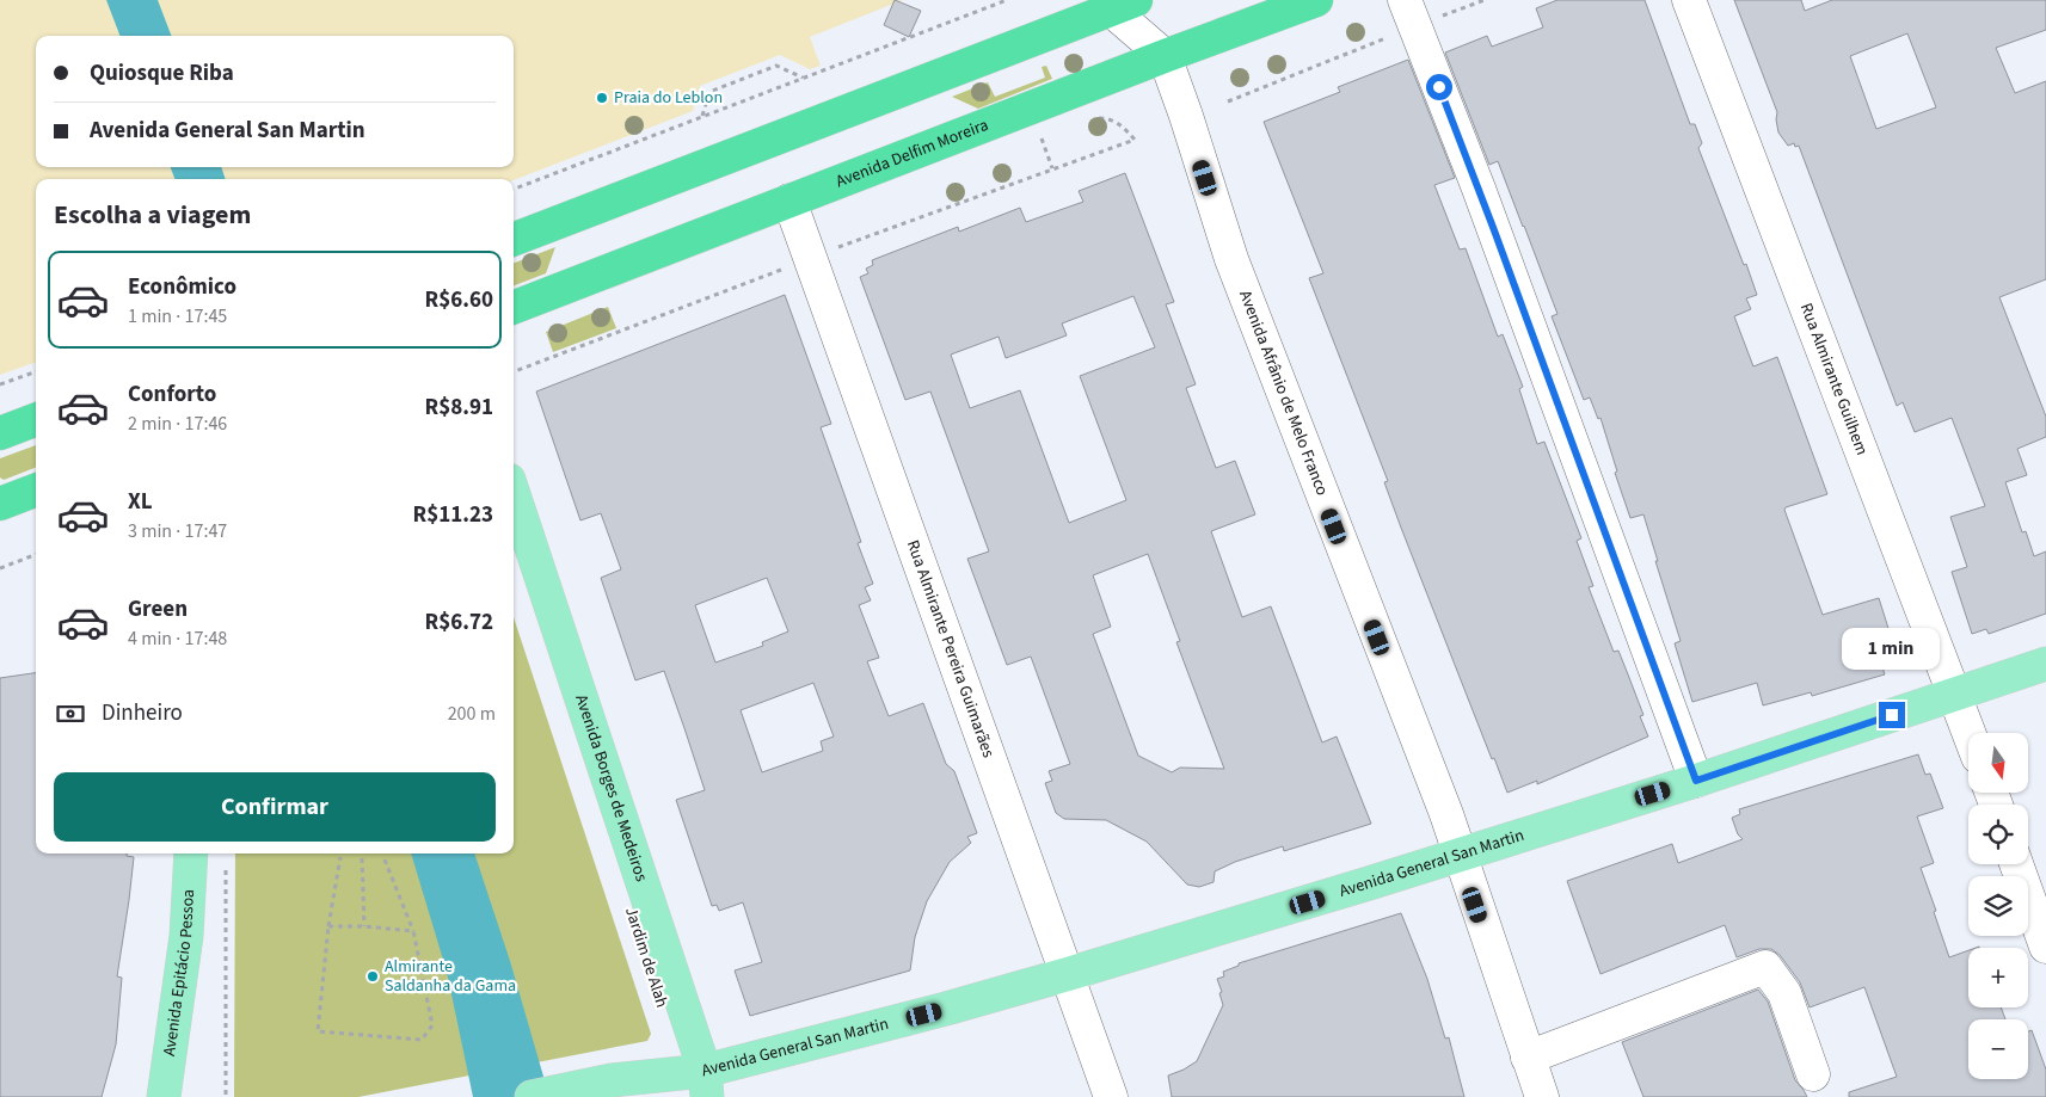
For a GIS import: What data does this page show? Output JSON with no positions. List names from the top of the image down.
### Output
{
  "streets": {
    "highway": ["Avenida Delfim Moreira"],
    "main road": ["Avenida Borges de Medeiros", "Avenida General San Martin", "Avenida Epitácio Pessoa"],
    "street": ["Rua Almirante Guilhem", "Avenida Afrânio de Melo Franco", "Rua Almirante Pereira Guimarães"]
  },
  "crossings": [
    ["Avenida Delfim Moreira", "Avenida Afrânio de Melo Franco"],
    ["Avenida Delfim Moreira", "Rua Almirante Pereira Guimarães"],
    ["Rua Almirante Guilhem", "Avenida General San Martin"],
    ["Avenida Afrânio de Melo Franco", "Avenida General San Martin"],
    ["Rua Almirante Pereira Guimarães", "Avenida General San Martin"],
    ["Avenida Borges de Medeiros", "Avenida General San Martin"]
  ],
  "places": ["Praia do Leblon", "Almirante Saldanha da Gama"],
  "north": "bottom",
  "page": {
    "banner": ["Quiosque Riba", "Avenida General San Martin"],
    "heading": "Escolha a viagem",
    "list": [
      {
        "name": "Econômico",
        "note": "1 min · 17:45",
        "value": "R$6.60"
      },
      {
        "name": "Conforto",
        "note": "2 min · 17:46",
        "value": "R$8.91"
      },
      {
        "name": "XL",
        "note": "3 min · 17:47",
        "value": "R$11.23"
      },
      {
        "name": "Green",
        "note": "4 min · 17:48",
        "value": "R$6.72"
      }
    ],
    "bubble": "1 min",
    "pay": ["Dinheiro", "200 m"],
    "map_buttons": ["+", "−"],
    "buttons": "Confirmar"
  }
}
